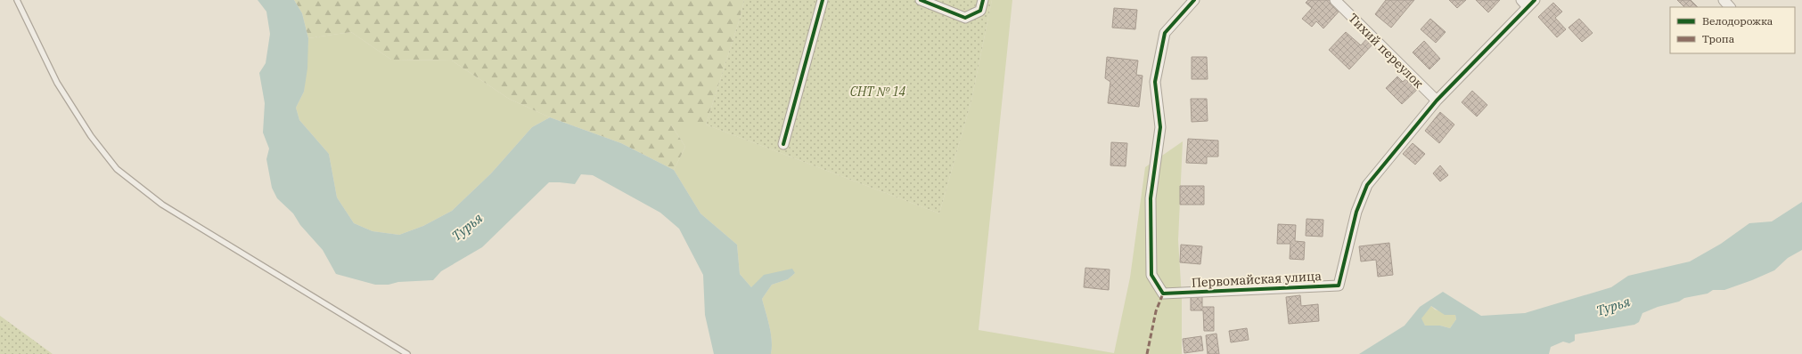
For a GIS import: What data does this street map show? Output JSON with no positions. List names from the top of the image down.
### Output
{
  "streets": {
    "street": ["Тихий переулок", "Первомайская улица"]
  },
  "crossings": [
    ["Тихий переулок", "Первомайская улица"]
  ],
  "water": ["Турья"],
  "parks": ["СНТ № 14"],
  "legend": ["Велодорожка", "Тропа"]
}
